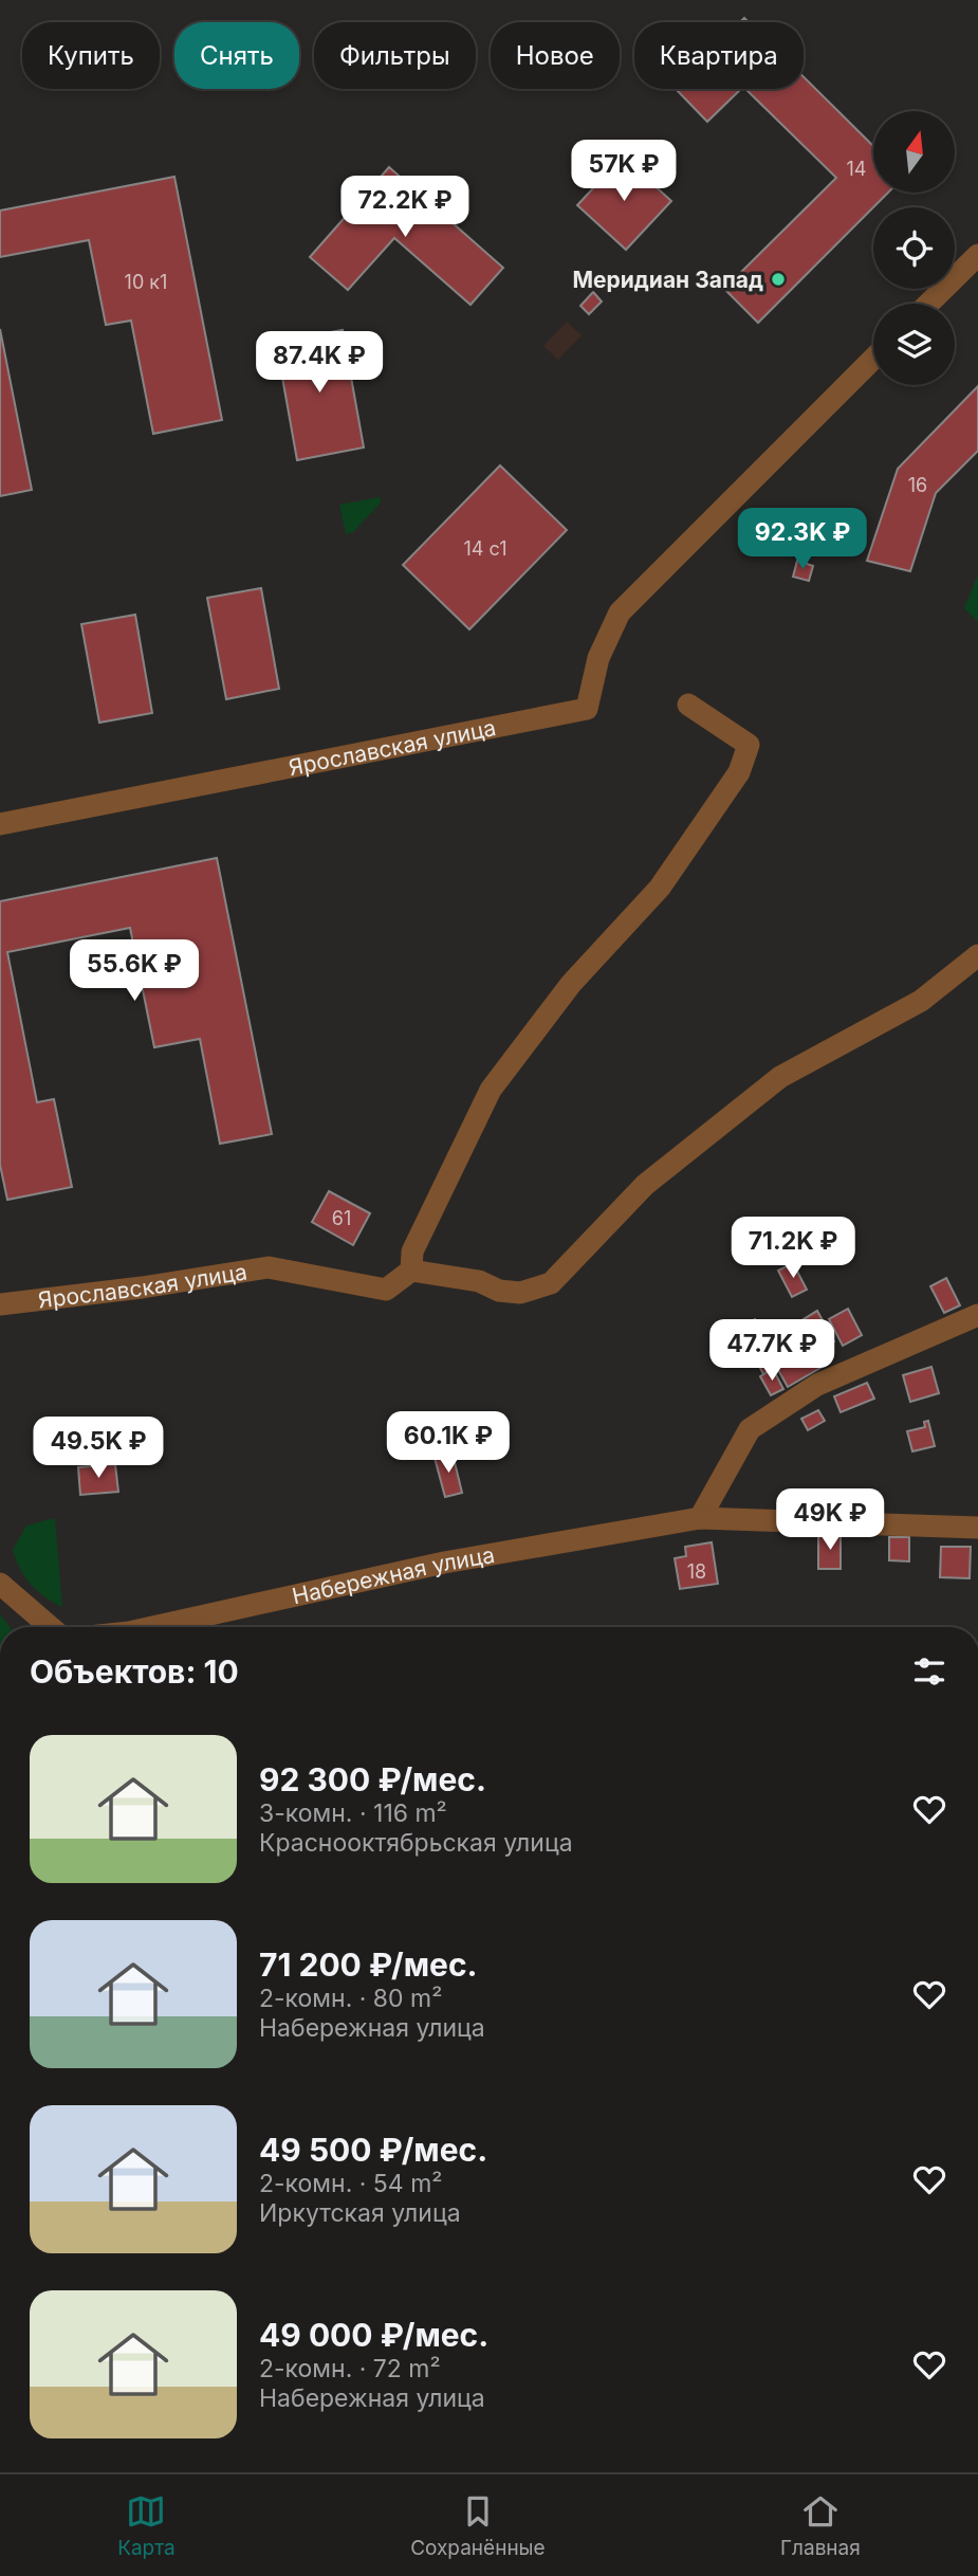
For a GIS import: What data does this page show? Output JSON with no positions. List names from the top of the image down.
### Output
{
  "streets": {
    "street": ["Ярославская улица", "Набережная улица"]
  },
  "places": ["Меридиан Запад"],
  "house_numbers": [
    "14",
    "10 к1",
    "16",
    "14 с1",
    "61",
    "18"
  ],
  "north": "top",
  "page": {
    "chip": [
      "Купить",
      "Снять",
      "Фильтры",
      "Новое",
      "Квартира"
    ],
    "price": [
      "57K ₽",
      "72.2K ₽",
      "87.4K ₽",
      "92.3K ₽",
      "55.6K ₽",
      "71.2K ₽",
      "47.7K ₽",
      "60.1K ₽",
      "49.5K ₽",
      "49K ₽"
    ],
    "heading": "Объектов: 10",
    "list": [
      {
        "name": "92 300 ₽/мес.",
        "note": "3-комн. · 116 m² · Краснооктябрьская улица"
      },
      {
        "name": "71 200 ₽/мес.",
        "note": "2-комн. · 80 m² · Набережная улица"
      },
      {
        "name": "49 500 ₽/мес.",
        "note": "2-комн. · 54 m² · Иркутская улица"
      },
      {
        "name": "49 000 ₽/мес.",
        "note": "2-комн. · 72 m² · Набережная улица"
      }
    ],
    "tabs": ["Карта", "Сохранённые", "Главная"]
  }
}
